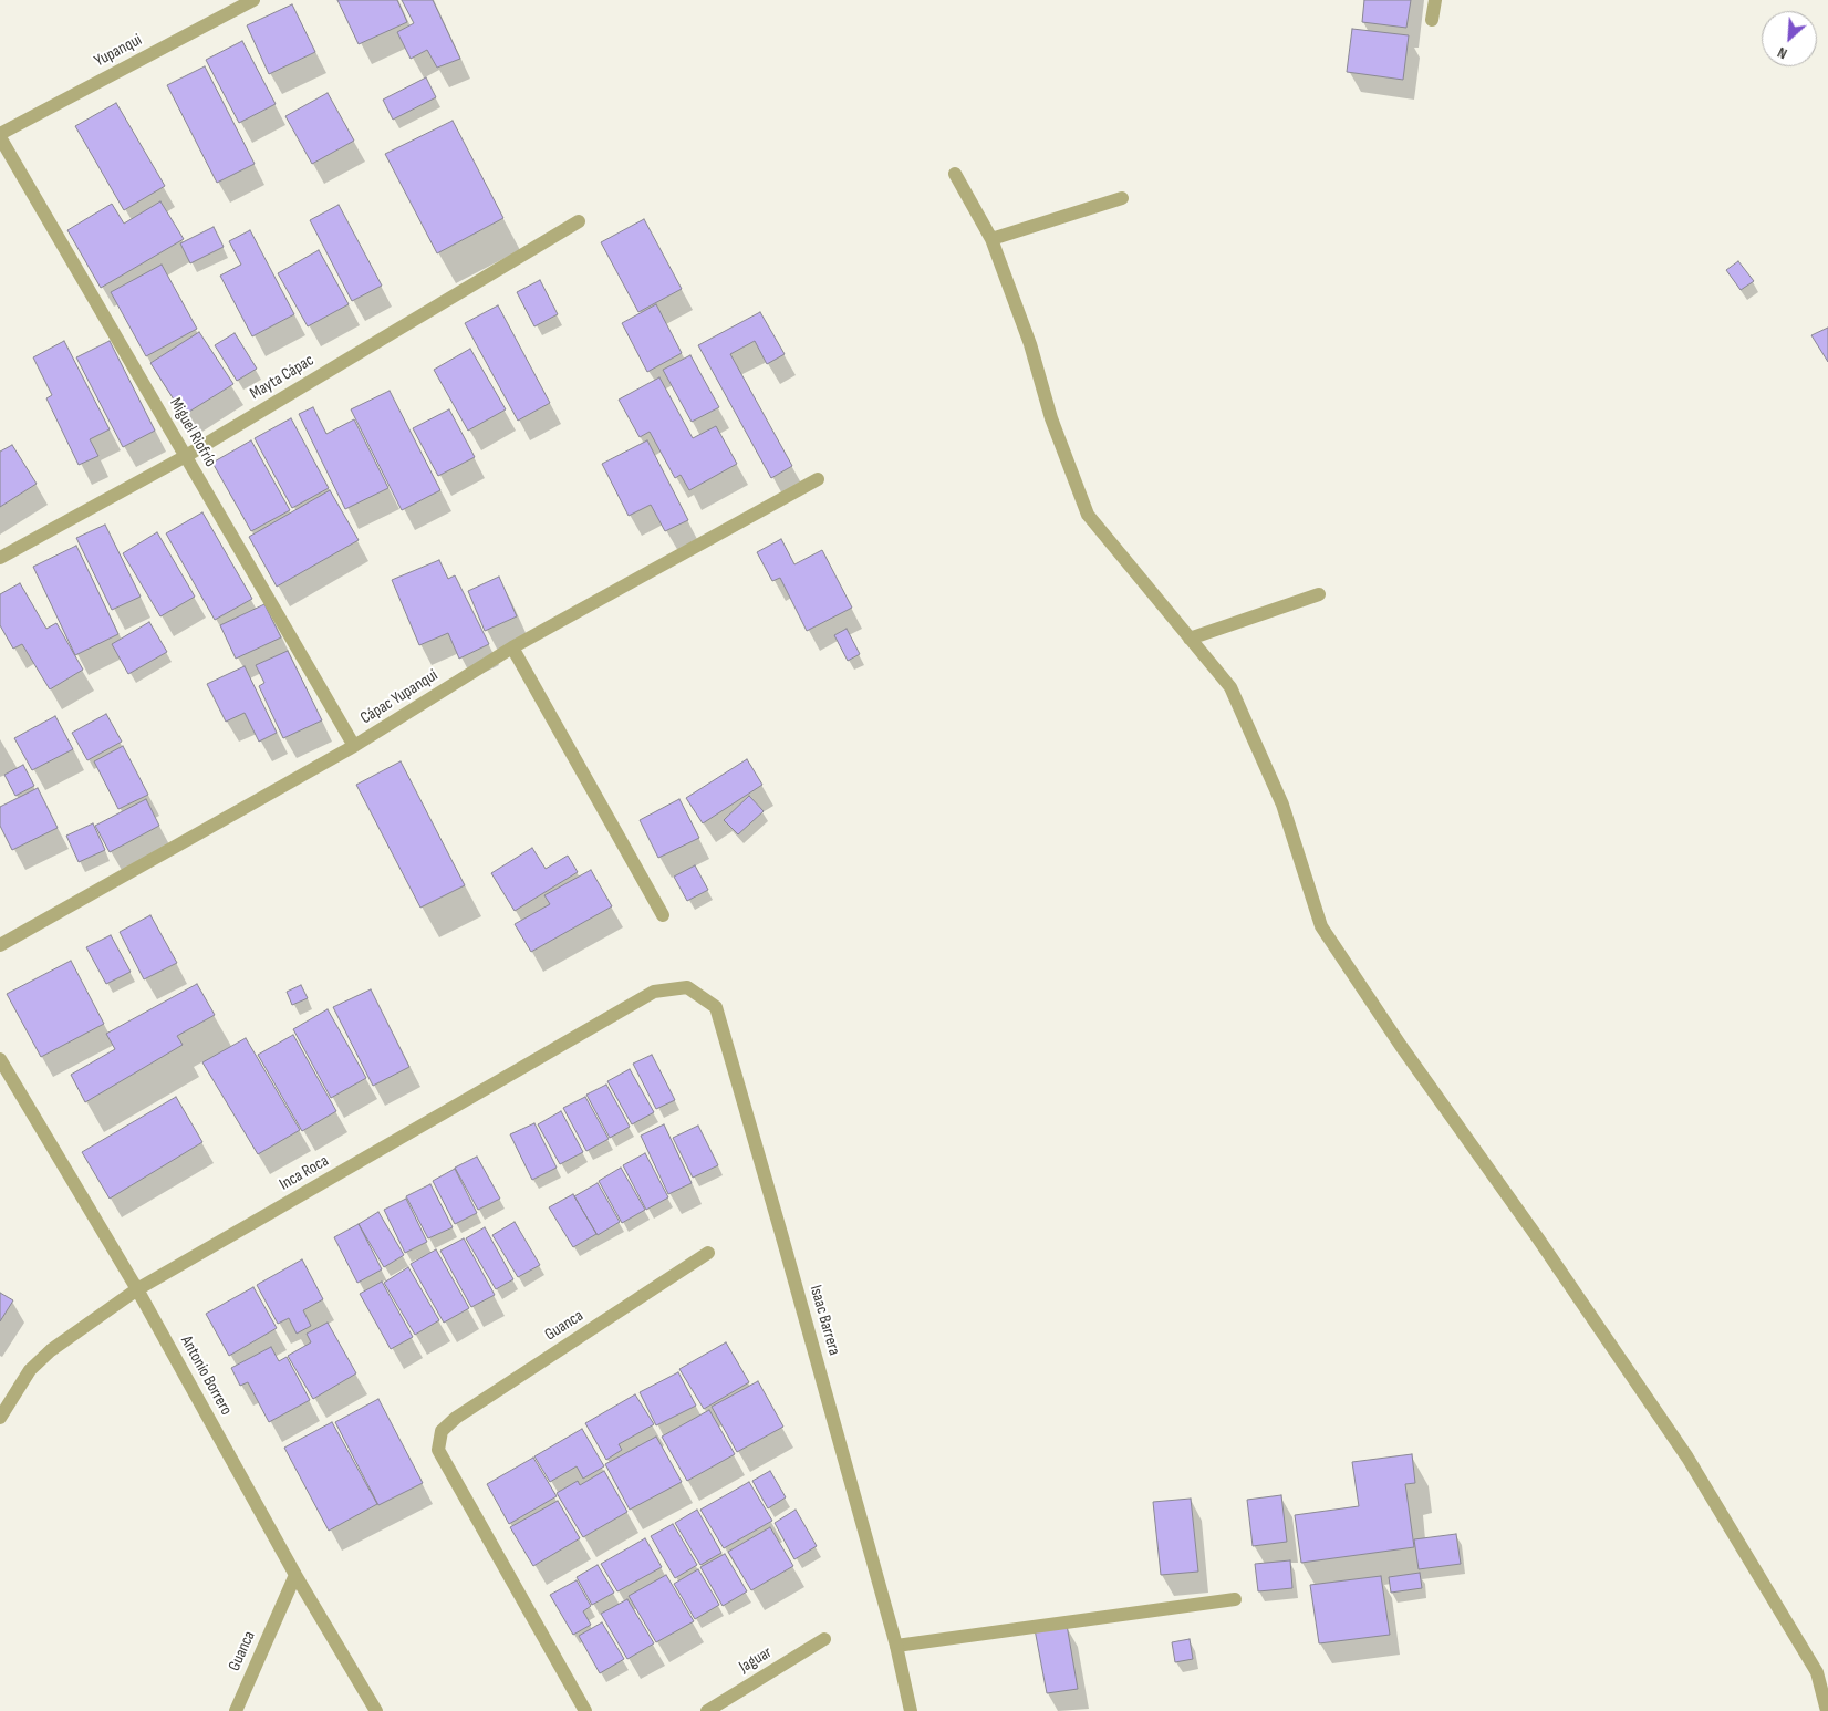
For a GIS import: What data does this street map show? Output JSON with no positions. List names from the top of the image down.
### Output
{
  "streets": {
    "street": [
      "Yupanqui",
      "Mayta Cápac",
      "Miguel Riofrío",
      "Cápac Yupanqui",
      "Inca Roca",
      "Isaac Barrera",
      "Guanca",
      "Antonio Borrero",
      "Jaguar"
    ]
  },
  "crossings": [
    ["Yupanqui", "Miguel Riofrío"],
    ["Mayta Cápac", "Miguel Riofrío"],
    ["Miguel Riofrío", "Cápac Yupanqui"],
    ["Inca Roca", "Isaac Barrera"],
    ["Inca Roca", "Antonio Borrero"],
    ["Guanca", "Antonio Borrero"]
  ],
  "north": "bottom left"
}
